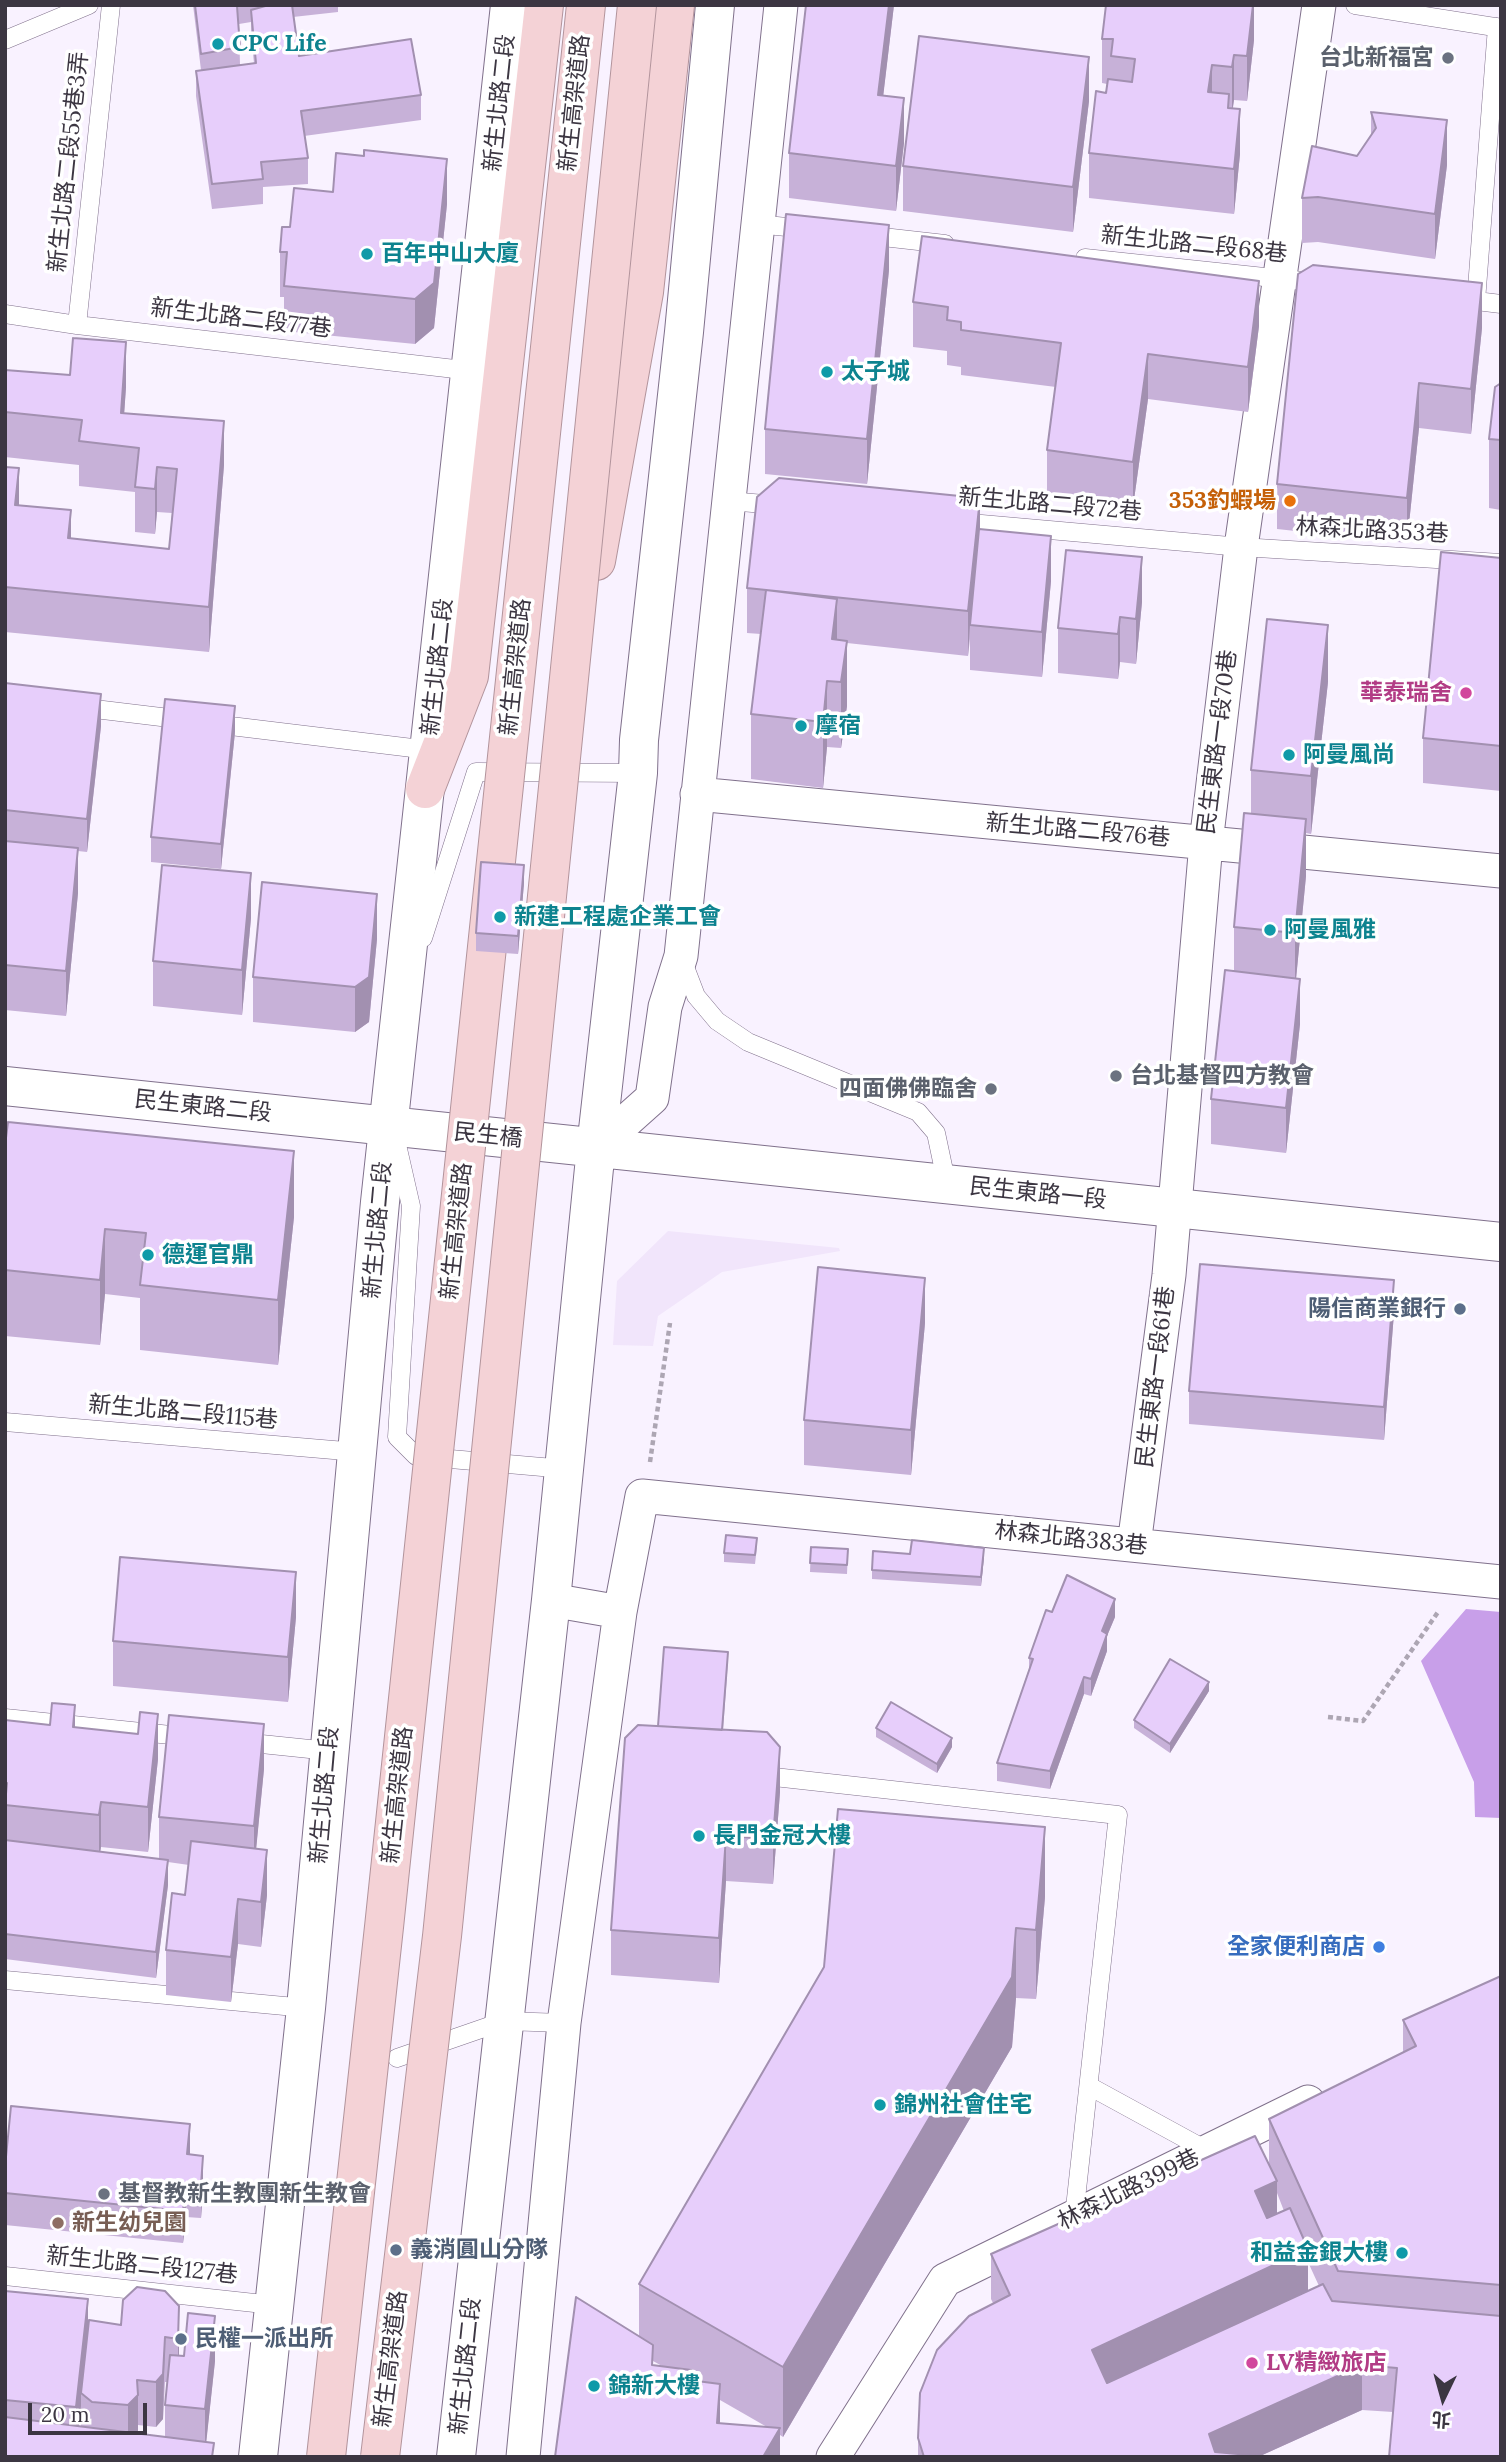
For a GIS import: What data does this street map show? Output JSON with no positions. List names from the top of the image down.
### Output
{
  "streets": {
    "highway": ["新生高架道路"],
    "street": [
      "新生北路二段",
      "民生東路一段70巷",
      "新生北路二段76巷",
      "民生東路二段",
      "民生橋",
      "民生東路一段",
      "民生東路一段61巷",
      "林森北路383巷",
      "林森北路399巷"
    ],
    "lane": [
      "新生北路二段55巷3弄",
      "新生北路二段68巷",
      "新生北路二段77巷",
      "新生北路二段72巷",
      "林森北路353巷",
      "新生北路二段115巷",
      "新生北路二段127巷"
    ]
  },
  "crossings": [
    ["新生北路二段", "新生北路二段77巷"],
    ["新生北路二段", "民生東路二段"],
    ["新生北路二段", "民生橋"],
    ["新生北路二段", "民生東路一段"],
    ["新生北路二段", "新生北路二段115巷"],
    ["新生北路二段", "新生北路二段127巷"],
    ["新生北路二段55巷3弄", "新生北路二段77巷"],
    ["新生北路二段68巷", "民生東路一段70巷"],
    ["新生北路二段72巷", "林森北路353巷"],
    ["新生北路二段72巷", "民生東路一段70巷"],
    ["林森北路353巷", "民生東路一段70巷"],
    ["民生東路一段70巷", "新生北路二段76巷"],
    ["民生東路一段70巷", "民生東路一段"],
    ["民生東路一段70巷", "民生東路一段61巷"],
    ["民生東路二段", "民生橋"],
    ["民生橋", "民生東路一段"],
    ["民生東路一段", "民生東路一段61巷"],
    ["民生東路一段61巷", "林森北路383巷"]
  ],
  "places": [
    "CPC Life",
    "台北新福宮",
    "百年中山大廈",
    "太子城",
    "353釣蝦場",
    "華泰瑞舍",
    "摩宿",
    "阿曼風尚",
    "新建工程處企業工會",
    "阿曼風雅",
    "台北基督四方教會",
    "四面佛佛臨舍",
    "德運官鼎",
    "陽信商業銀行",
    "長門金冠大樓",
    "全家便利商店",
    "錦州社會住宅",
    "基督教新生教團新生教會",
    "新生幼兒園",
    "義消圓山分隊",
    "和益金銀大樓",
    "民權一派出所",
    "LV精緻旅店",
    "錦新大樓"
  ],
  "scale_bar": "20 m",
  "north": "bottom"
}
